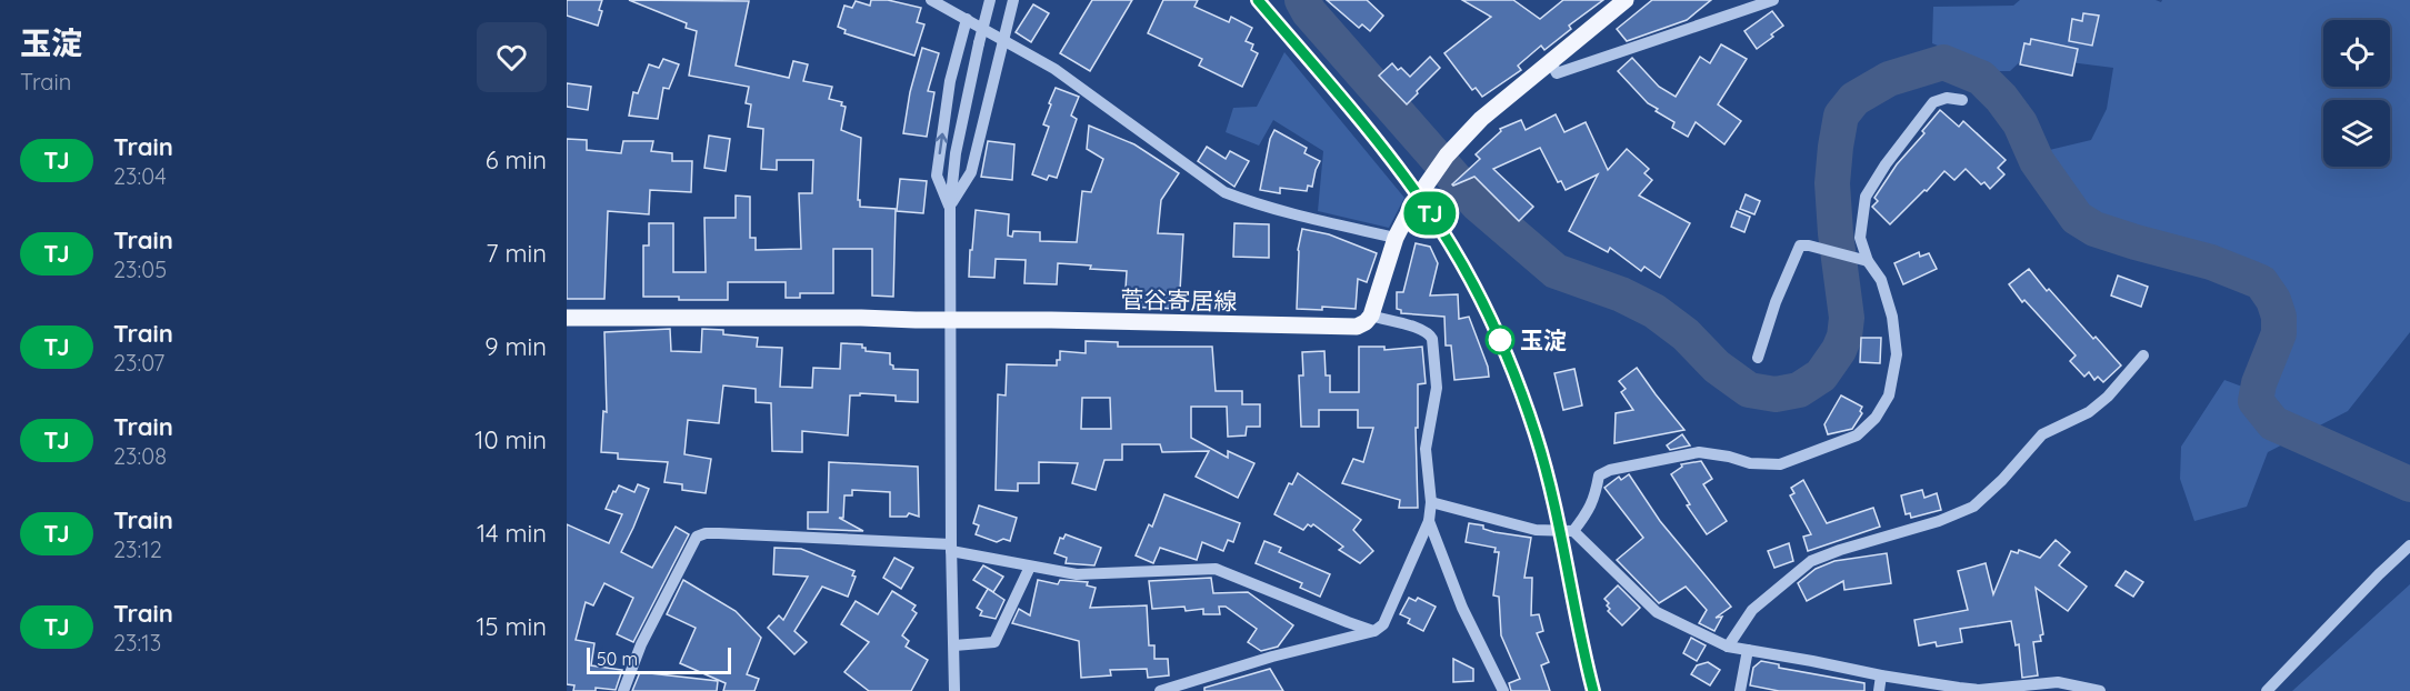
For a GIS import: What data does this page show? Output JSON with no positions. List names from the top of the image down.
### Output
{
  "streets": {
    "main road": ["菅谷寄居線"]
  },
  "places": ["玉淀"],
  "scale_bar": "50 m",
  "page": {
    "heading": ["玉淀", "Train"],
    "on_map": "TJ",
    "list": [
      {
        "mark": "TJ",
        "name": "Train",
        "note": "23:04",
        "value": "6 min"
      },
      {
        "mark": "TJ",
        "name": "Train",
        "note": "23:05",
        "value": "7 min"
      },
      {
        "mark": "TJ",
        "name": "Train",
        "note": "23:07",
        "value": "9 min"
      },
      {
        "mark": "TJ",
        "name": "Train",
        "note": "23:08",
        "value": "10 min"
      },
      {
        "mark": "TJ",
        "name": "Train",
        "note": "23:12",
        "value": "14 min"
      },
      {
        "mark": "TJ",
        "name": "Train",
        "note": "23:13",
        "value": "15 min"
      }
    ],
    "scale": "50 m"
  }
}
